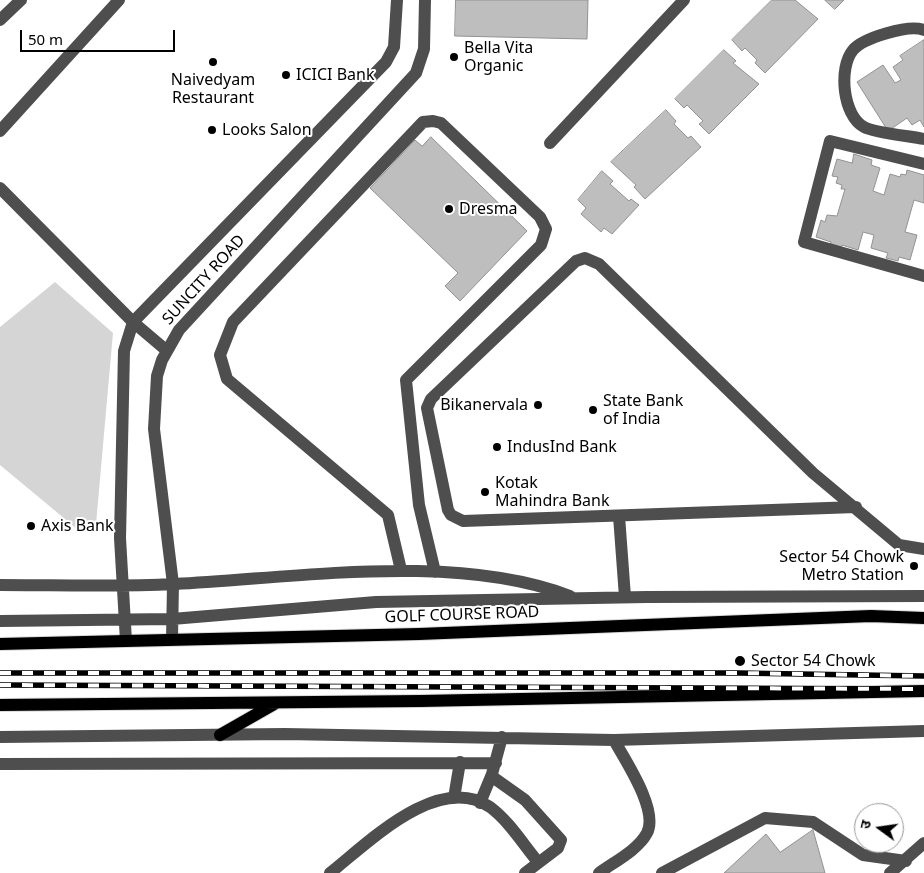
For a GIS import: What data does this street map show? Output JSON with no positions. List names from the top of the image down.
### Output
{
  "streets": {
    "main road": ["GOLF COURSE ROAD"],
    "street": ["SUNCITY ROAD"]
  },
  "crossings": [
    ["SUNCITY ROAD", "GOLF COURSE ROAD"]
  ],
  "places": [
    "Bella Vita Organic",
    "Naivedyam Restaurant",
    "ICICI Bank",
    "Looks Salon",
    "Dresma",
    "Bikanervala",
    "State Bank of India",
    "IndusInd Bank",
    "Kotak Mahindra Bank",
    "Axis Bank",
    "Sector 54 Chowk Metro Station",
    "Sector 54 Chowk"
  ],
  "scale_bar": "50 m",
  "north": "left"
}
